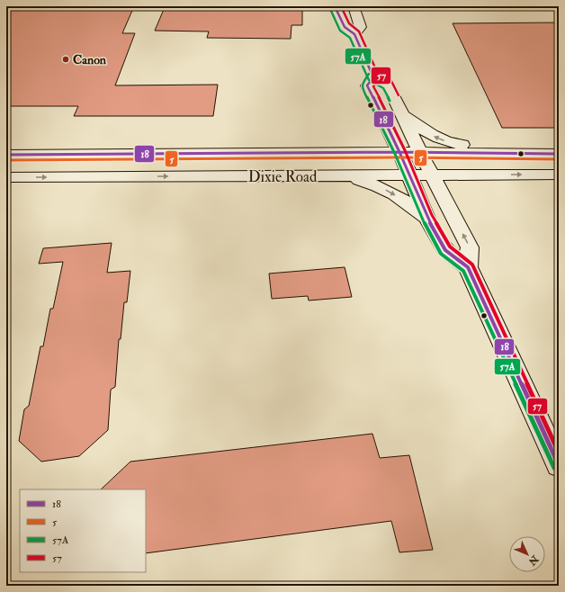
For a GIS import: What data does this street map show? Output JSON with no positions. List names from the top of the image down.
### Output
{
  "streets": {
    "main road": ["Dixie Road"]
  },
  "places": ["Canon"],
  "lines": [
    "transit line 18",
    "transit line 57",
    "transit line 57A",
    "transit line 5"
  ],
  "legend": [
    "18",
    "5",
    "57A",
    "57"
  ],
  "north": "bottom right"
}
